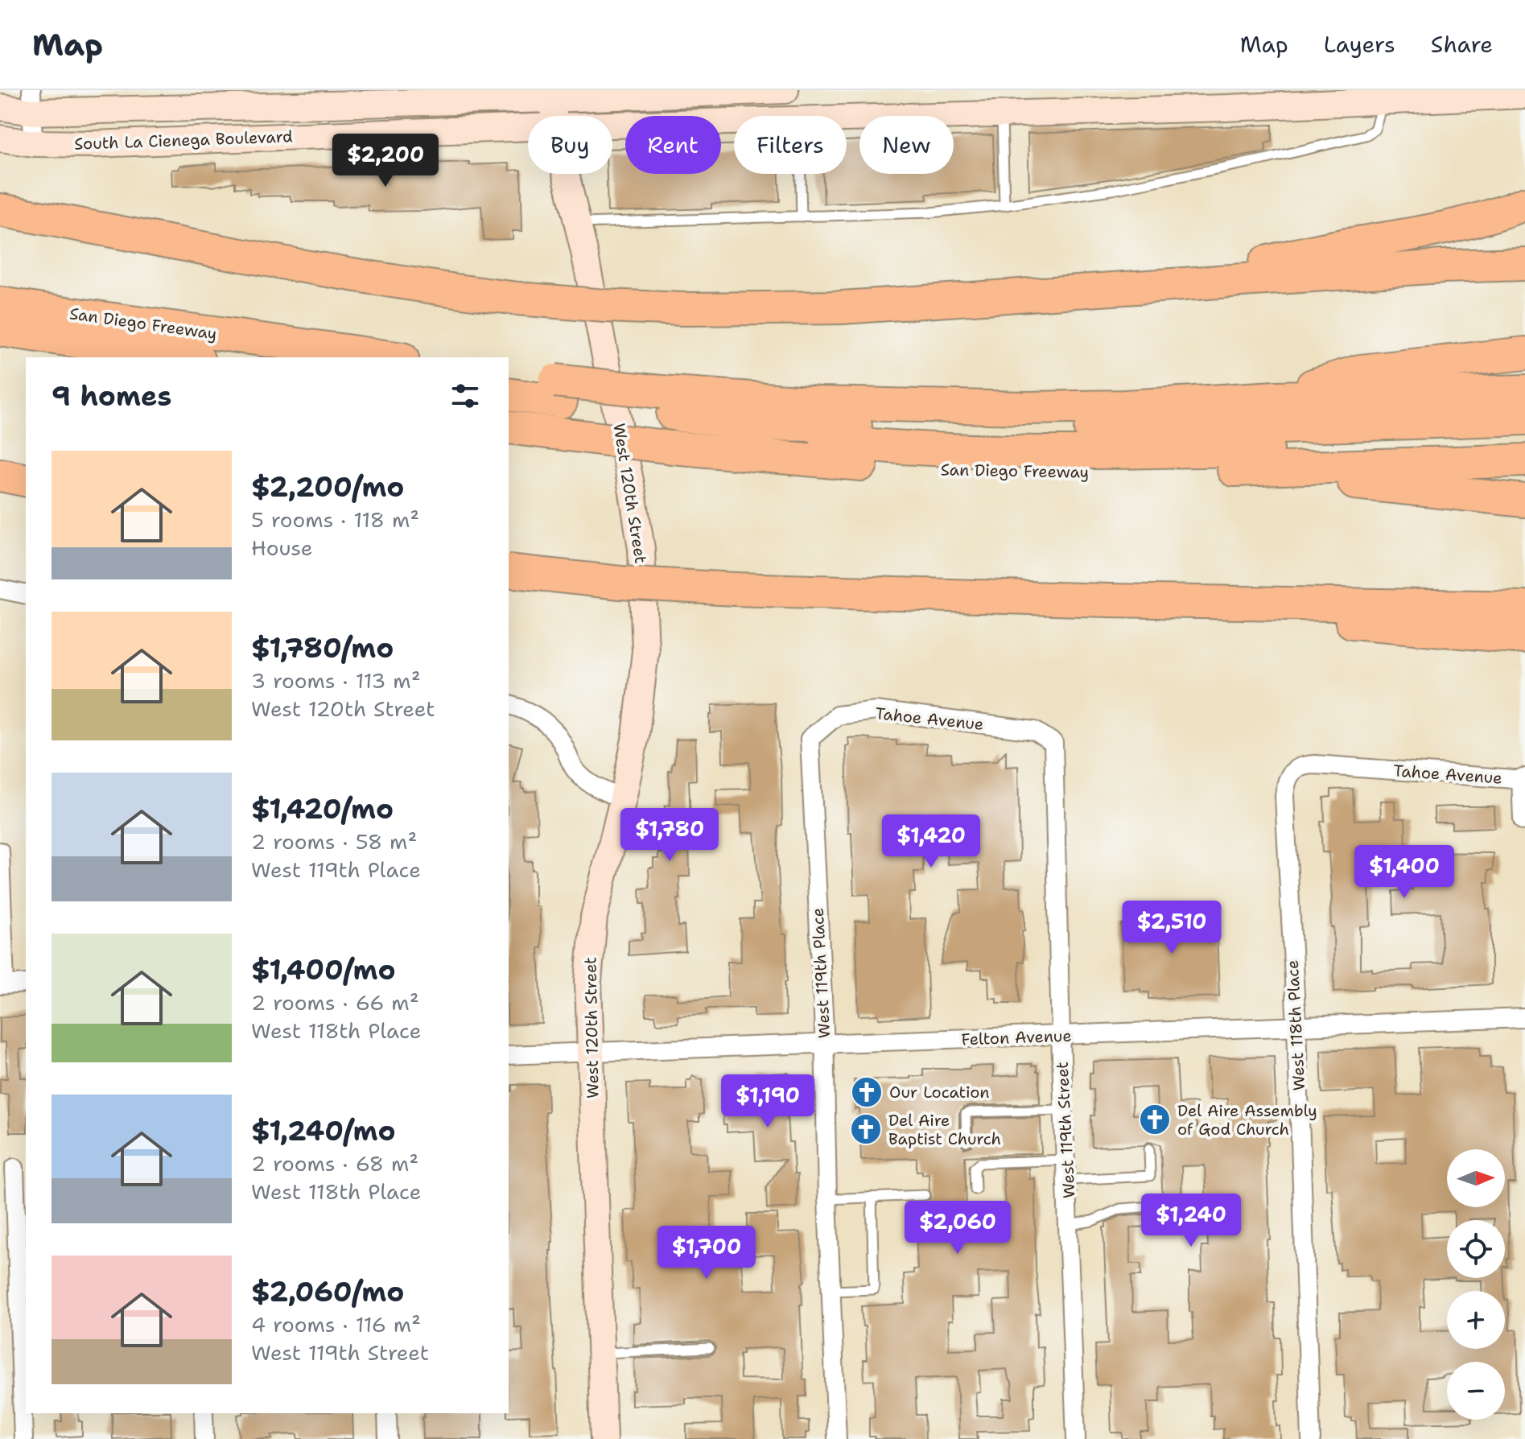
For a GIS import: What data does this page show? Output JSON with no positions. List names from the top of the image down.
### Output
{
  "streets": {
    "highway": ["San Diego Freeway"],
    "main road": ["South La Cienega Boulevard", "West 120th Street"],
    "street": [
      "Tahoe Avenue",
      "West 119th Place",
      "West 118th Place",
      "Felton Avenue",
      "West 119th Street"
    ]
  },
  "crossings": [
    ["South La Cienega Boulevard", "West 120th Street"],
    ["West 120th Street", "Felton Avenue"],
    ["Tahoe Avenue", "West 119th Place"],
    ["Tahoe Avenue", "West 118th Place"],
    ["Tahoe Avenue", "West 119th Street"],
    ["West 119th Place", "Felton Avenue"],
    ["West 118th Place", "Felton Avenue"],
    ["Felton Avenue", "West 119th Street"]
  ],
  "places": {
    "church": ["Our Location", "Del Aire Assembly of God Church", "Del Aire Baptist Church"]
  },
  "north": "right",
  "page": {
    "header": "Map",
    "nav": ["Map", "Layers", "Share"],
    "chip": [
      "Buy",
      "Rent",
      "Filters",
      "New"
    ],
    "price": [
      "$2,200",
      "$1,780",
      "$1,420",
      "$1,400",
      "$2,510",
      "$1,190",
      "$1,240",
      "$2,060",
      "$1,700"
    ],
    "heading": "9 homes",
    "list": [
      {
        "name": "$2,200/mo",
        "note": "5 rooms · 118 m² · House"
      },
      {
        "name": "$1,780/mo",
        "note": "3 rooms · 113 m² · West 120th Street"
      },
      {
        "name": "$1,420/mo",
        "note": "2 rooms · 58 m² · West 119th Place"
      },
      {
        "name": "$1,400/mo",
        "note": "2 rooms · 66 m² · West 118th Place"
      },
      {
        "name": "$1,240/mo",
        "note": "2 rooms · 68 m² · West 118th Place"
      },
      {
        "name": "$2,060/mo",
        "note": "4 rooms · 116 m² · West 119th Street"
      }
    ],
    "map_buttons": ["+", "−"]
  }
}
